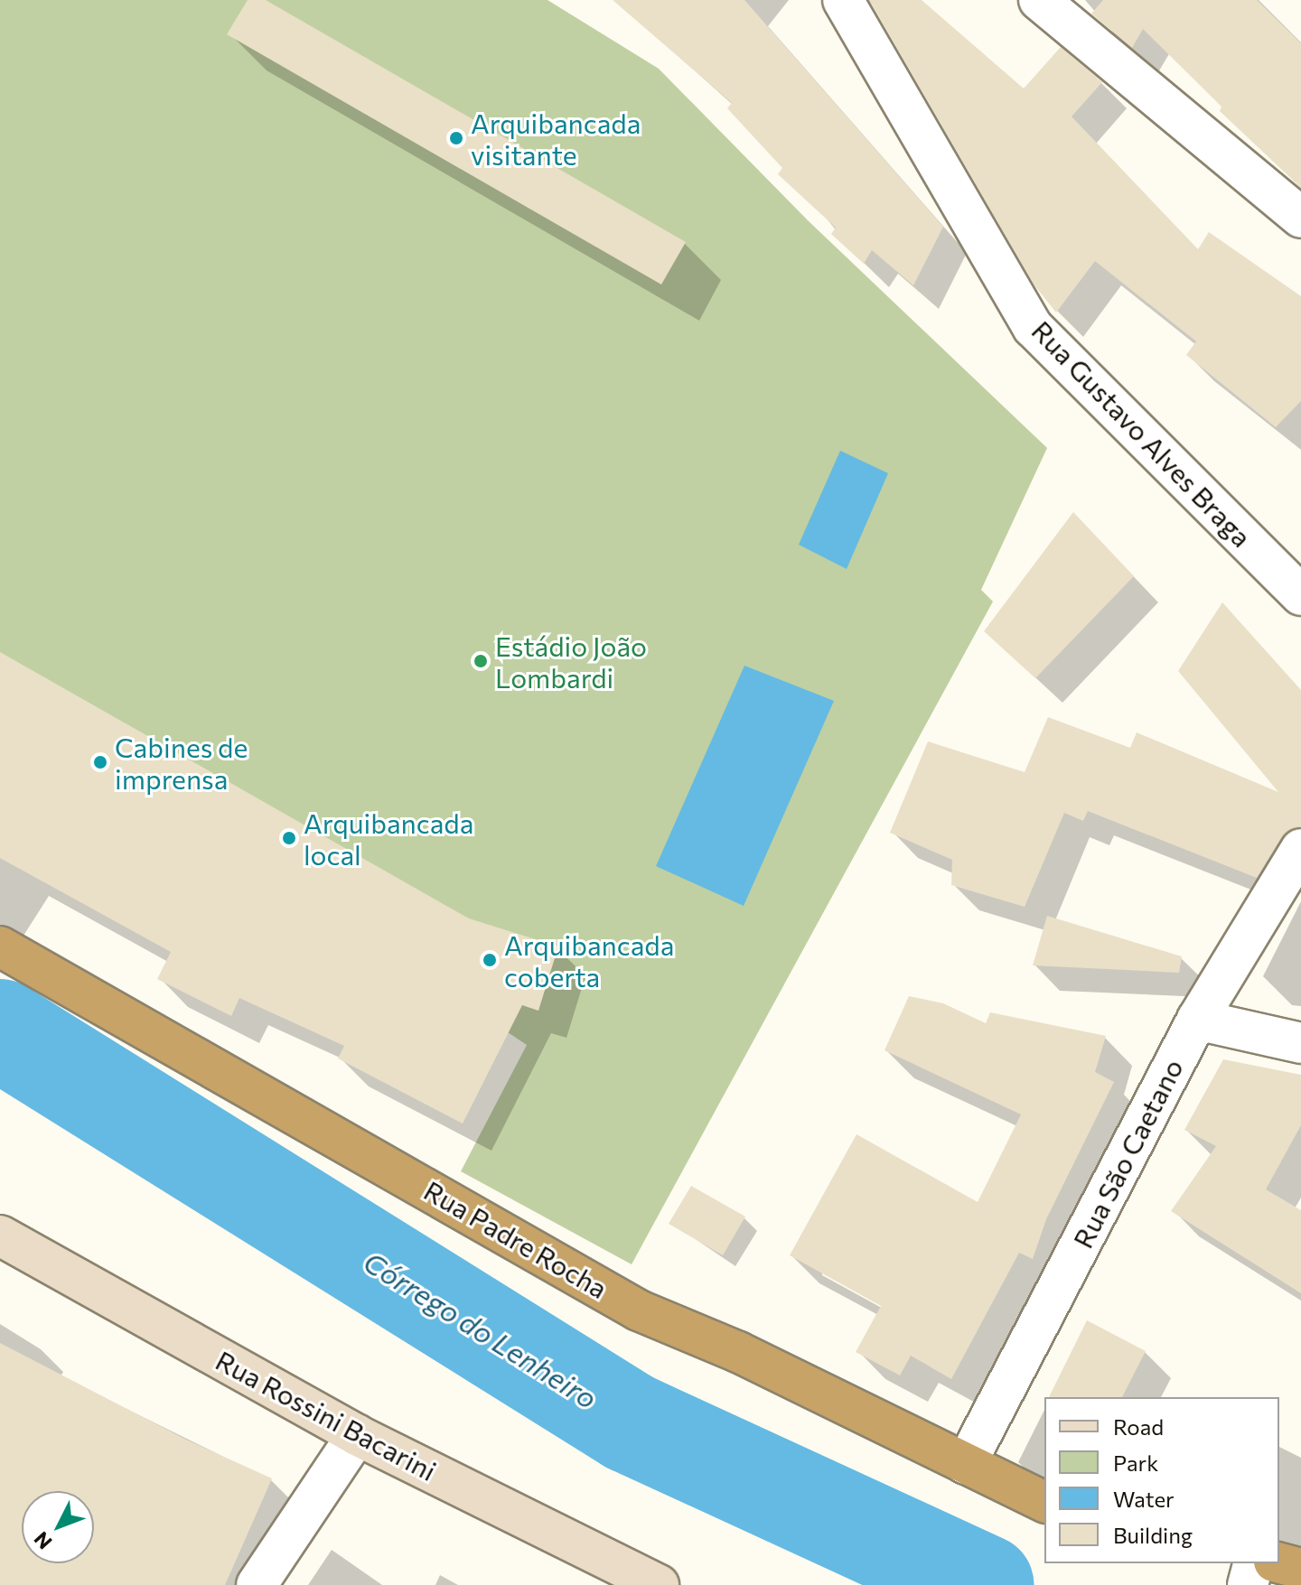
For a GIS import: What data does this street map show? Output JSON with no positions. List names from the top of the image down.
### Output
{
  "streets": {
    "highway": ["Rua Padre Rocha"],
    "main road": ["Rua Rossini Bacarini"],
    "street": ["Rua Gustavo Alves Braga", "Rua São Caetano"]
  },
  "crossings": [
    ["Rua São Caetano", "Rua Padre Rocha"]
  ],
  "water": ["Córrego do Lenheiro"],
  "places": [
    "Arquibancada visitante",
    "Estádio João Lombardi",
    "Cabines de imprensa",
    "Arquibancada local",
    "Arquibancada coberta"
  ],
  "legend": [
    "Road",
    "Park",
    "Water",
    "Building"
  ],
  "north": "bottom left"
}
